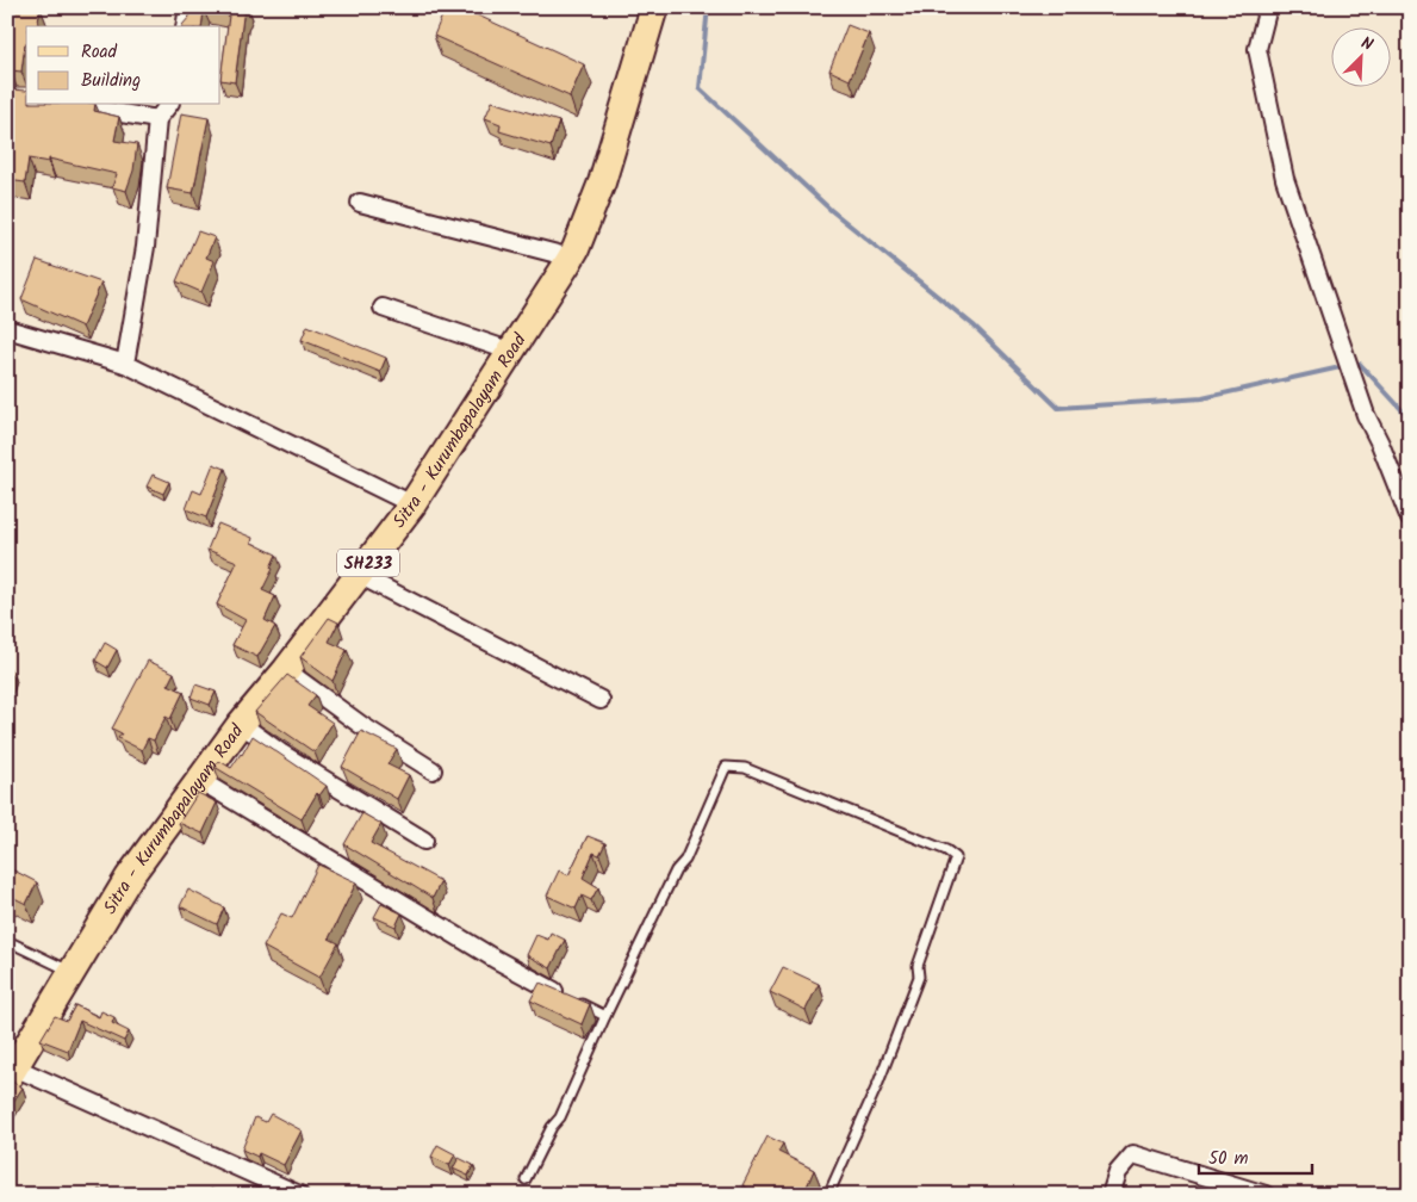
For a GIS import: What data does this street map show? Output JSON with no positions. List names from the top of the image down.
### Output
{
  "streets": {
    "main road": ["Sitra - Kurumbapalayam Road", "SH233"]
  },
  "legend": ["Road", "Building"],
  "scale_bar": "50 m",
  "north": "top right"
}
